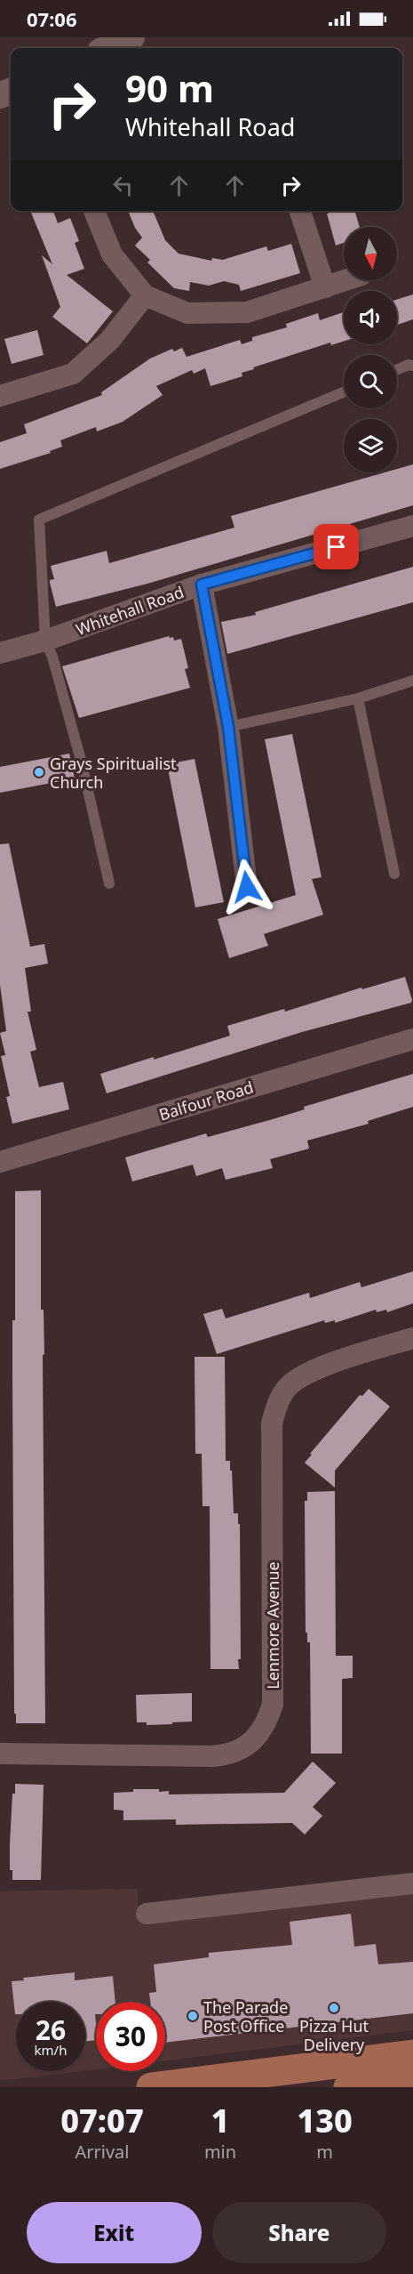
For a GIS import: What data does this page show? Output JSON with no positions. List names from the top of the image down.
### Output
{
  "streets": {
    "street": ["Whitehall Road", "Balfour Road", "Lenmore Avenue"]
  },
  "places": ["Grays Spiritualist Church", "Pizza Hut Delivery", "The Parade Post Office"],
  "north": "bottom",
  "page": {
    "status": "07:06",
    "turn": ["90 m", "Whitehall Road"],
    "speed": "26 km/h",
    "limit": "30",
    "eta": [
      "07:07",
      "Arrival",
      "1",
      "min",
      "130",
      "m"
    ],
    "buttons": ["Exit", "Share"]
  }
}
